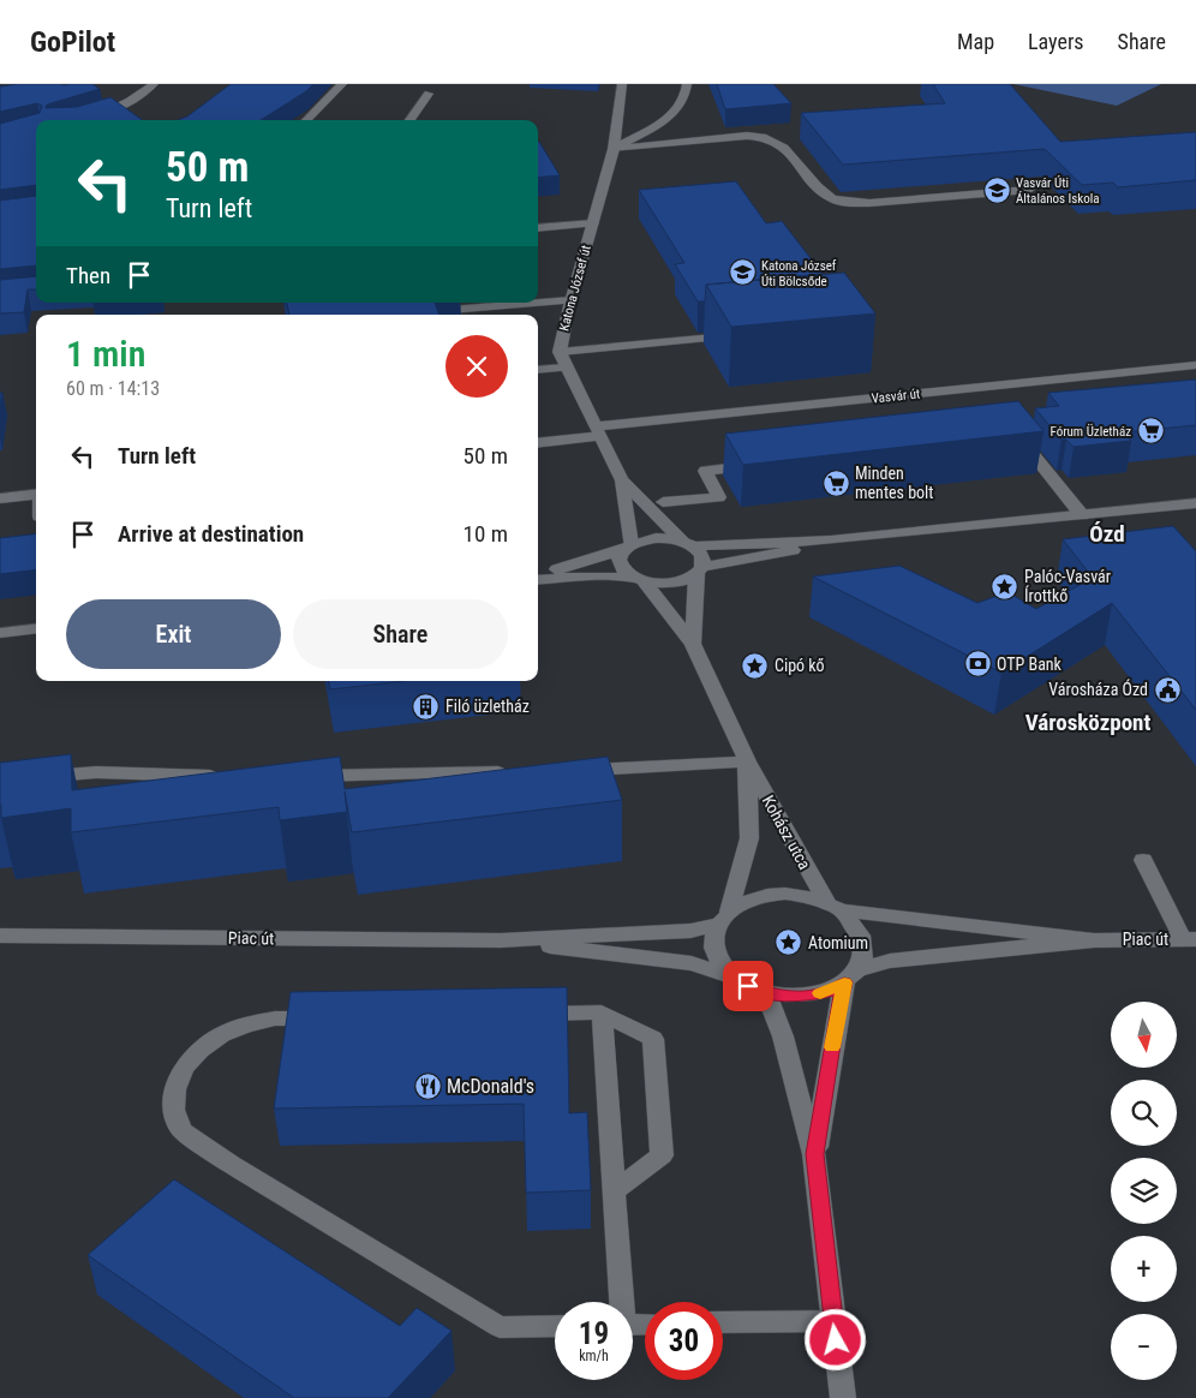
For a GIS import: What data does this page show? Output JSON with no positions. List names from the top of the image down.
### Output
{
  "streets": {
    "street": [
      "Katona József út",
      "Vasvár út",
      "Kohász utca",
      "Piac út"
    ]
  },
  "crossings": [
    ["Katona József út", "Vasvár út"]
  ],
  "districts": ["Ózd", "Városközpont"],
  "places": {
    "school or university": ["Vasvár Úti Általános Iskola", "Katona József Úti Bölcsőde"],
    "supermarket": ["Fórum Üzletház", "Minden mentes bolt"],
    "place": ["Palóc-Vasvár Írottkő", "Cipó kő", "Atomium"],
    "bank": ["OTP Bank"],
    "public building": ["Városháza Ózd"],
    "building": ["Filó üzletház"],
    "restaurant": ["McDonald's"]
  },
  "north": "bottom",
  "page": {
    "header": "GoPilot",
    "nav": ["Map", "Layers", "Share"],
    "turn": ["50 m", "Turn left"],
    "then": "Then",
    "heading": ["1 min", "60 m · 14:13"],
    "list": [
      {
        "name": "Turn left",
        "value": "50 m"
      },
      {
        "name": "Arrive at destination",
        "value": "10 m"
      }
    ],
    "buttons": ["Exit", "Share"],
    "map_buttons": ["+", "−"],
    "speed": "19 km/h",
    "limit": "30"
  }
}
